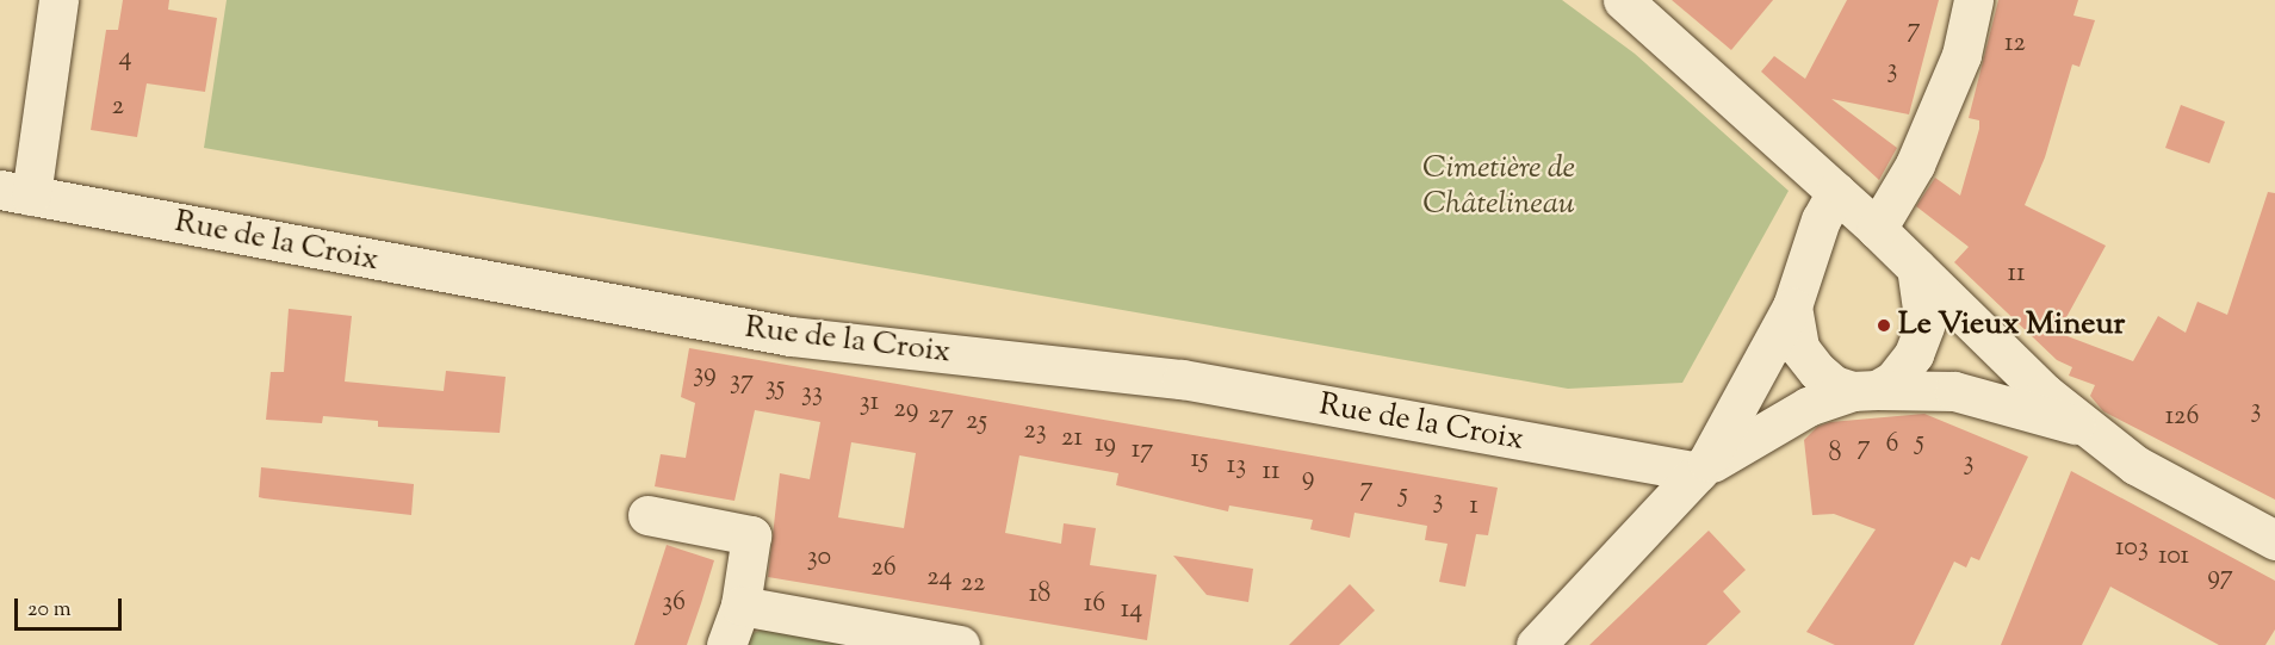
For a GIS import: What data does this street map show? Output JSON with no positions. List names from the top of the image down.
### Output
{
  "streets": {
    "street": ["Rue de la Croix"]
  },
  "parks": ["Cimetière de Châtelineau"],
  "places": ["Le Vieux Mineur"],
  "house_numbers": [
    "7",
    "12",
    "4",
    "3",
    "2",
    "11",
    "39",
    "37",
    "35",
    "33",
    "31",
    "29",
    "3",
    "27",
    "126",
    "25",
    "23",
    "21",
    "5",
    "19",
    "6",
    "7",
    "17",
    "8",
    "15",
    "3",
    "13",
    "11",
    "9",
    "7",
    "5",
    "3",
    "1",
    "103",
    "101",
    "30",
    "26",
    "97",
    "24",
    "22",
    "18",
    "36",
    "16",
    "14"
  ],
  "scale_bar": "20 m"
}
